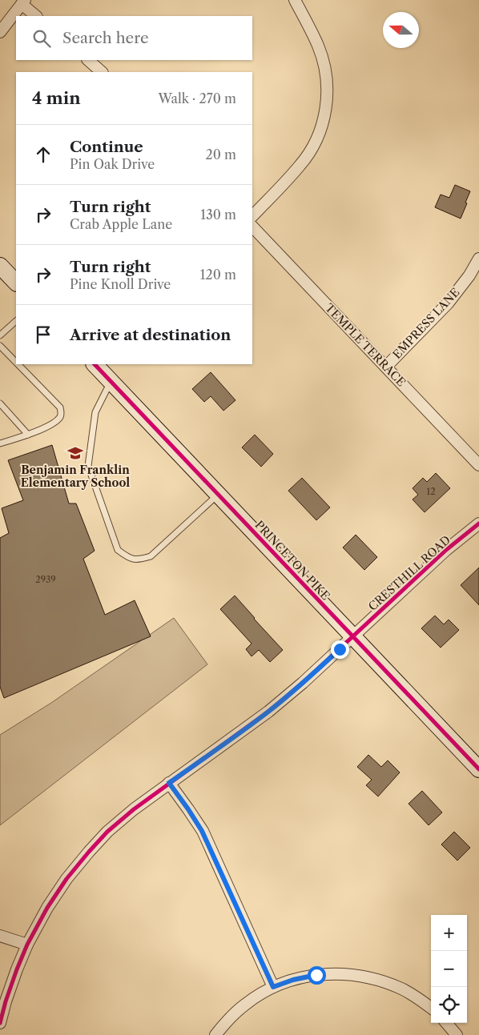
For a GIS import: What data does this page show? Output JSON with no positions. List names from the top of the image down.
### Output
{
  "streets": {
    "main road": ["PRINCETON PIKE"],
    "street": ["EMPRESS LANE", "TEMPLE TERRACE", "CRESTHILL ROAD"]
  },
  "crossings": [
    ["EMPRESS LANE", "TEMPLE TERRACE"],
    ["PRINCETON PIKE", "CRESTHILL ROAD"]
  ],
  "places": {
    "school or university": ["Benjamin Franklin Elementary School"]
  },
  "house_numbers": ["12", "2939"],
  "north": "left",
  "page": {
    "search": "Search here",
    "heading": ["4 min", "Walk · 270 m"],
    "list": [
      ["Continue", "Pin Oak Drive", "20 m"],
      ["Turn right", "Crab Apple Lane", "130 m"],
      ["Turn right", "Pine Knoll Drive", "120 m"],
      "Arrive at destination"
    ],
    "map_buttons": ["+", "−"]
  }
}
